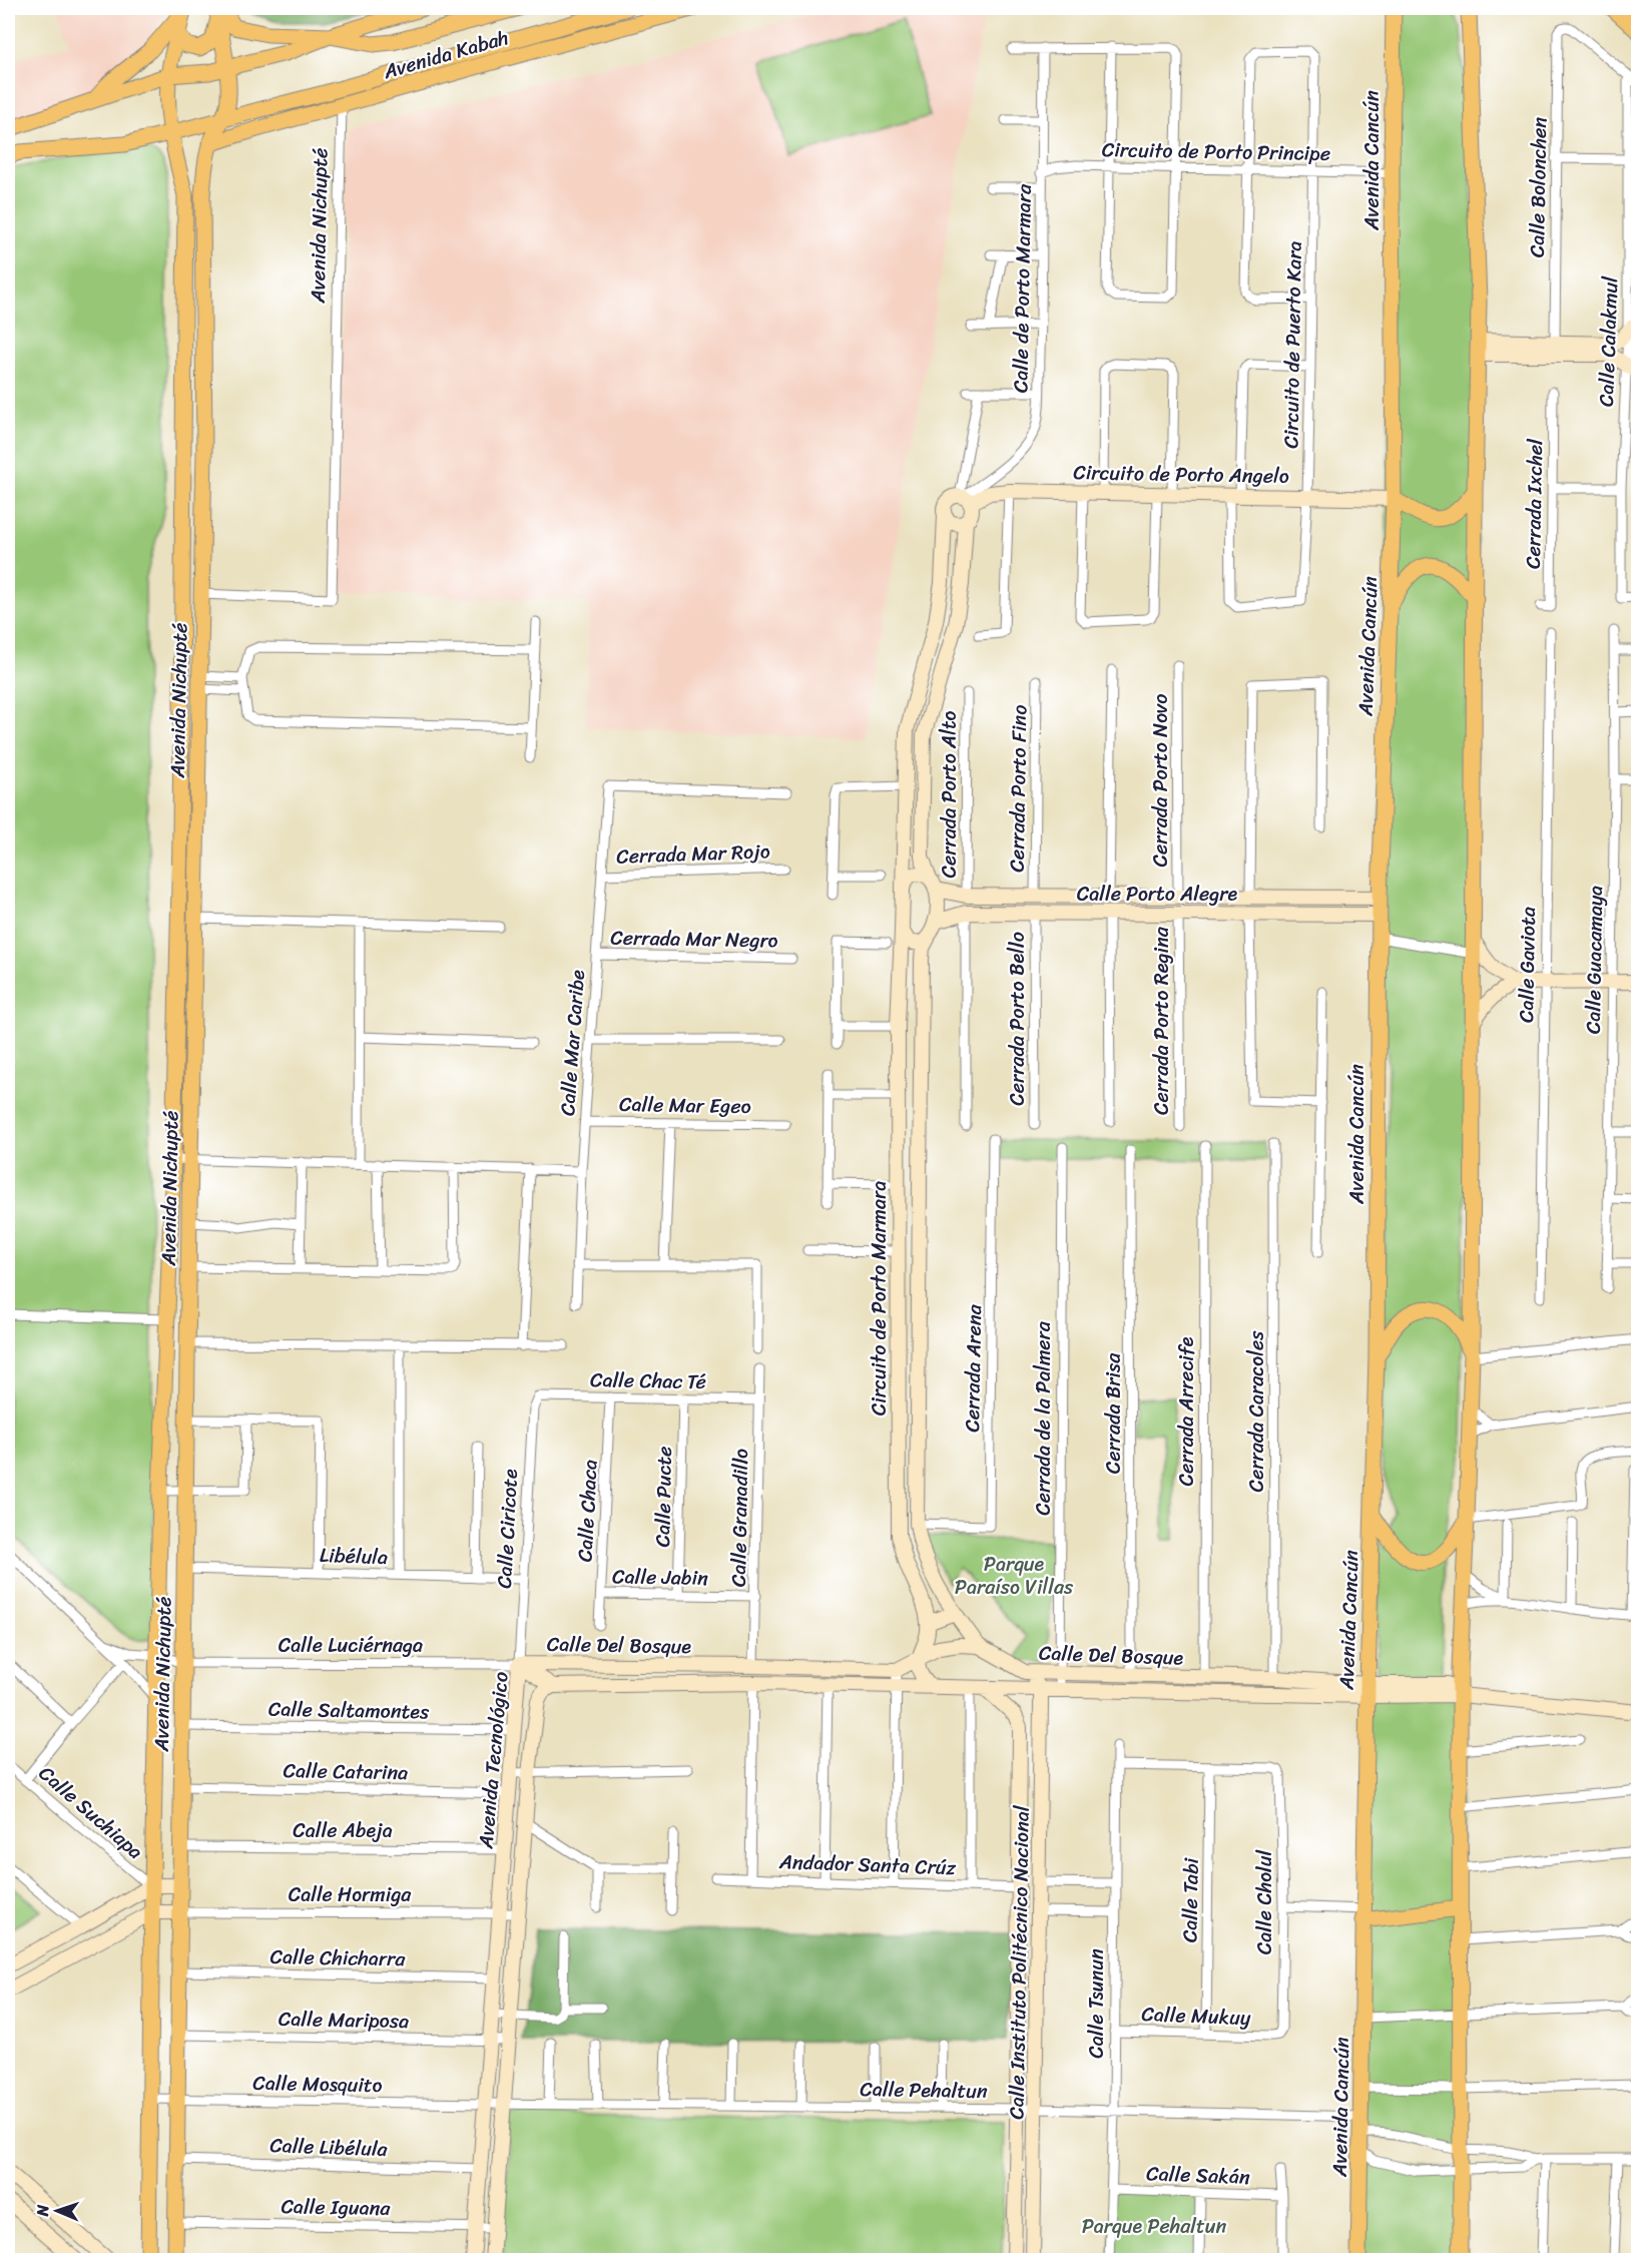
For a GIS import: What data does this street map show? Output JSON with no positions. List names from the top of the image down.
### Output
{
  "streets": {
    "main road": ["Avenida Kabah", "Avenida Cancún", "Avenida Nichupté"],
    "street": [
      "Circuito de Porto Principe",
      "Calle Bolonchen",
      "Calle de Porto Marmara",
      "Calle Calakmul",
      "Circuito de Puerto Kara",
      "Circuito de Porto Angelo",
      "Cerrada Ixchel",
      "Cerrada Porto Novo",
      "Cerrada Porto Fino",
      "Cerrada Porto Alto",
      "Cerrada Mar Rojo",
      "Calle Porto Alegre",
      "Cerrada Mar Negro",
      "Calle Guacamaya",
      "Calle Gaviota",
      "Cerrada Porto Bello",
      "Cerrada Porto Regina",
      "Calle Mar Caribe",
      "Calle Mar Egeo",
      "Circuito de Porto Marmara",
      "Cerrada Arena",
      "Calle Chac Té",
      "Cerrada Arrecife",
      "Cerrada Caracoles",
      "Cerrada Brisa",
      "Cerrada de la Palmera",
      "Calle Pucte",
      "Calle Chaca",
      "Calle Granadillo",
      "Calle Ciricote",
      "Libélula",
      "Calle Jabin",
      "Calle Luciérnaga",
      "Calle Del Bosque",
      "Calle Saltamontes",
      "Avenida Tecnológico",
      "Calle Catarina",
      "Calle Suchiapa",
      "Calle Abeja",
      "Andador Santa Crúz",
      "Calle Hormiga",
      "Calle Tabi",
      "Calle Cholul",
      "Calle Chicharra",
      "Calle Instituto Politécnico Nacional",
      "Calle Tsunun",
      "Calle Mukuy",
      "Calle Mariposa",
      "Calle Mosquito",
      "Calle Pehaltun",
      "Calle Libélula",
      "Calle Sakán",
      "Calle Iguana"
    ]
  },
  "crossings": [
    ["Avenida Kabah", "Avenida Nichupté"],
    ["Circuito de Porto Principe", "Avenida Cancún"],
    ["Circuito de Porto Principe", "Calle de Porto Marmara"],
    ["Circuito de Porto Principe", "Circuito de Puerto Kara"],
    ["Avenida Cancún", "Circuito de Porto Angelo"],
    ["Avenida Cancún", "Calle Porto Alegre"],
    ["Avenida Cancún", "Calle Del Bosque"],
    ["Avenida Cancún", "Calle Pehaltun"],
    ["Calle Bolonchen", "Calle Calakmul"],
    ["Avenida Nichupté", "Libélula"],
    ["Avenida Nichupté", "Calle Luciérnaga"],
    ["Avenida Nichupté", "Calle Saltamontes"],
    ["Avenida Nichupté", "Calle Catarina"],
    ["Avenida Nichupté", "Calle Suchiapa"],
    ["Avenida Nichupté", "Calle Abeja"],
    ["Avenida Nichupté", "Calle Hormiga"],
    ["Avenida Nichupté", "Calle Chicharra"],
    ["Avenida Nichupté", "Calle Mariposa"],
    ["Avenida Nichupté", "Calle Mosquito"],
    ["Avenida Nichupté", "Calle Libélula"],
    ["Avenida Nichupté", "Calle Iguana"],
    ["Calle de Porto Marmara", "Circuito de Porto Angelo"],
    ["Calle de Porto Marmara", "Circuito de Porto Marmara"],
    ["Circuito de Puerto Kara", "Circuito de Porto Angelo"],
    ["Circuito de Porto Angelo", "Circuito de Porto Marmara"],
    ["Cerrada Porto Novo", "Calle Porto Alegre"],
    ["Cerrada Porto Fino", "Calle Porto Alegre"],
    ["Cerrada Porto Alto", "Calle Porto Alegre"],
    ["Cerrada Mar Rojo", "Calle Mar Caribe"],
    ["Calle Porto Alegre", "Cerrada Porto Bello"],
    ["Calle Porto Alegre", "Cerrada Porto Regina"],
    ["Calle Porto Alegre", "Circuito de Porto Marmara"],
    ["Cerrada Mar Negro", "Calle Mar Caribe"],
    ["Calle Mar Caribe", "Calle Mar Egeo"],
    ["Circuito de Porto Marmara", "Cerrada Arena"],
    ["Circuito de Porto Marmara", "Calle Del Bosque"],
    ["Calle Chac Té", "Calle Pucte"],
    ["Calle Chac Té", "Calle Chaca"],
    ["Calle Chac Té", "Calle Granadillo"],
    ["Calle Chac Té", "Calle Ciricote"],
    ["Cerrada Arrecife", "Calle Del Bosque"],
    ["Cerrada Caracoles", "Calle Del Bosque"],
    ["Cerrada Brisa", "Calle Del Bosque"],
    ["Cerrada de la Palmera", "Calle Del Bosque"],
    ["Calle Pucte", "Calle Jabin"],
    ["Calle Chaca", "Calle Jabin"],
    ["Calle Granadillo", "Calle Jabin"],
    ["Calle Granadillo", "Calle Del Bosque"],
    ["Calle Ciricote", "Libélula"],
    ["Calle Ciricote", "Calle Luciérnaga"],
    ["Calle Ciricote", "Calle Del Bosque"],
    ["Calle Ciricote", "Avenida Tecnológico"],
    ["Calle Luciérnaga", "Calle Del Bosque"],
    ["Calle Luciérnaga", "Avenida Tecnológico"],
    ["Calle Del Bosque", "Avenida Tecnológico"],
    ["Calle Del Bosque", "Calle Instituto Politécnico Nacional"],
    ["Calle Saltamontes", "Avenida Tecnológico"],
    ["Avenida Tecnológico", "Calle Catarina"],
    ["Avenida Tecnológico", "Calle Abeja"],
    ["Avenida Tecnológico", "Calle Hormiga"],
    ["Avenida Tecnológico", "Calle Chicharra"],
    ["Avenida Tecnológico", "Calle Mariposa"],
    ["Avenida Tecnológico", "Calle Mosquito"],
    ["Avenida Tecnológico", "Calle Pehaltun"],
    ["Avenida Tecnológico", "Calle Libélula"],
    ["Avenida Tecnológico", "Calle Iguana"],
    ["Andador Santa Crúz", "Calle Instituto Politécnico Nacional"],
    ["Calle Tabi", "Calle Cholul"],
    ["Calle Tabi", "Calle Mukuy"],
    ["Calle Cholul", "Calle Mukuy"],
    ["Calle Instituto Politécnico Nacional", "Calle Pehaltun"],
    ["Calle Tsunun", "Calle Mukuy"],
    ["Calle Tsunun", "Calle Pehaltun"],
    ["Calle Tsunun", "Calle Sakán"],
    ["Calle Mosquito", "Calle Pehaltun"]
  ],
  "parks": ["Parque Paraíso Villas", "Parque Pehaltun"],
  "north": "left"
}
